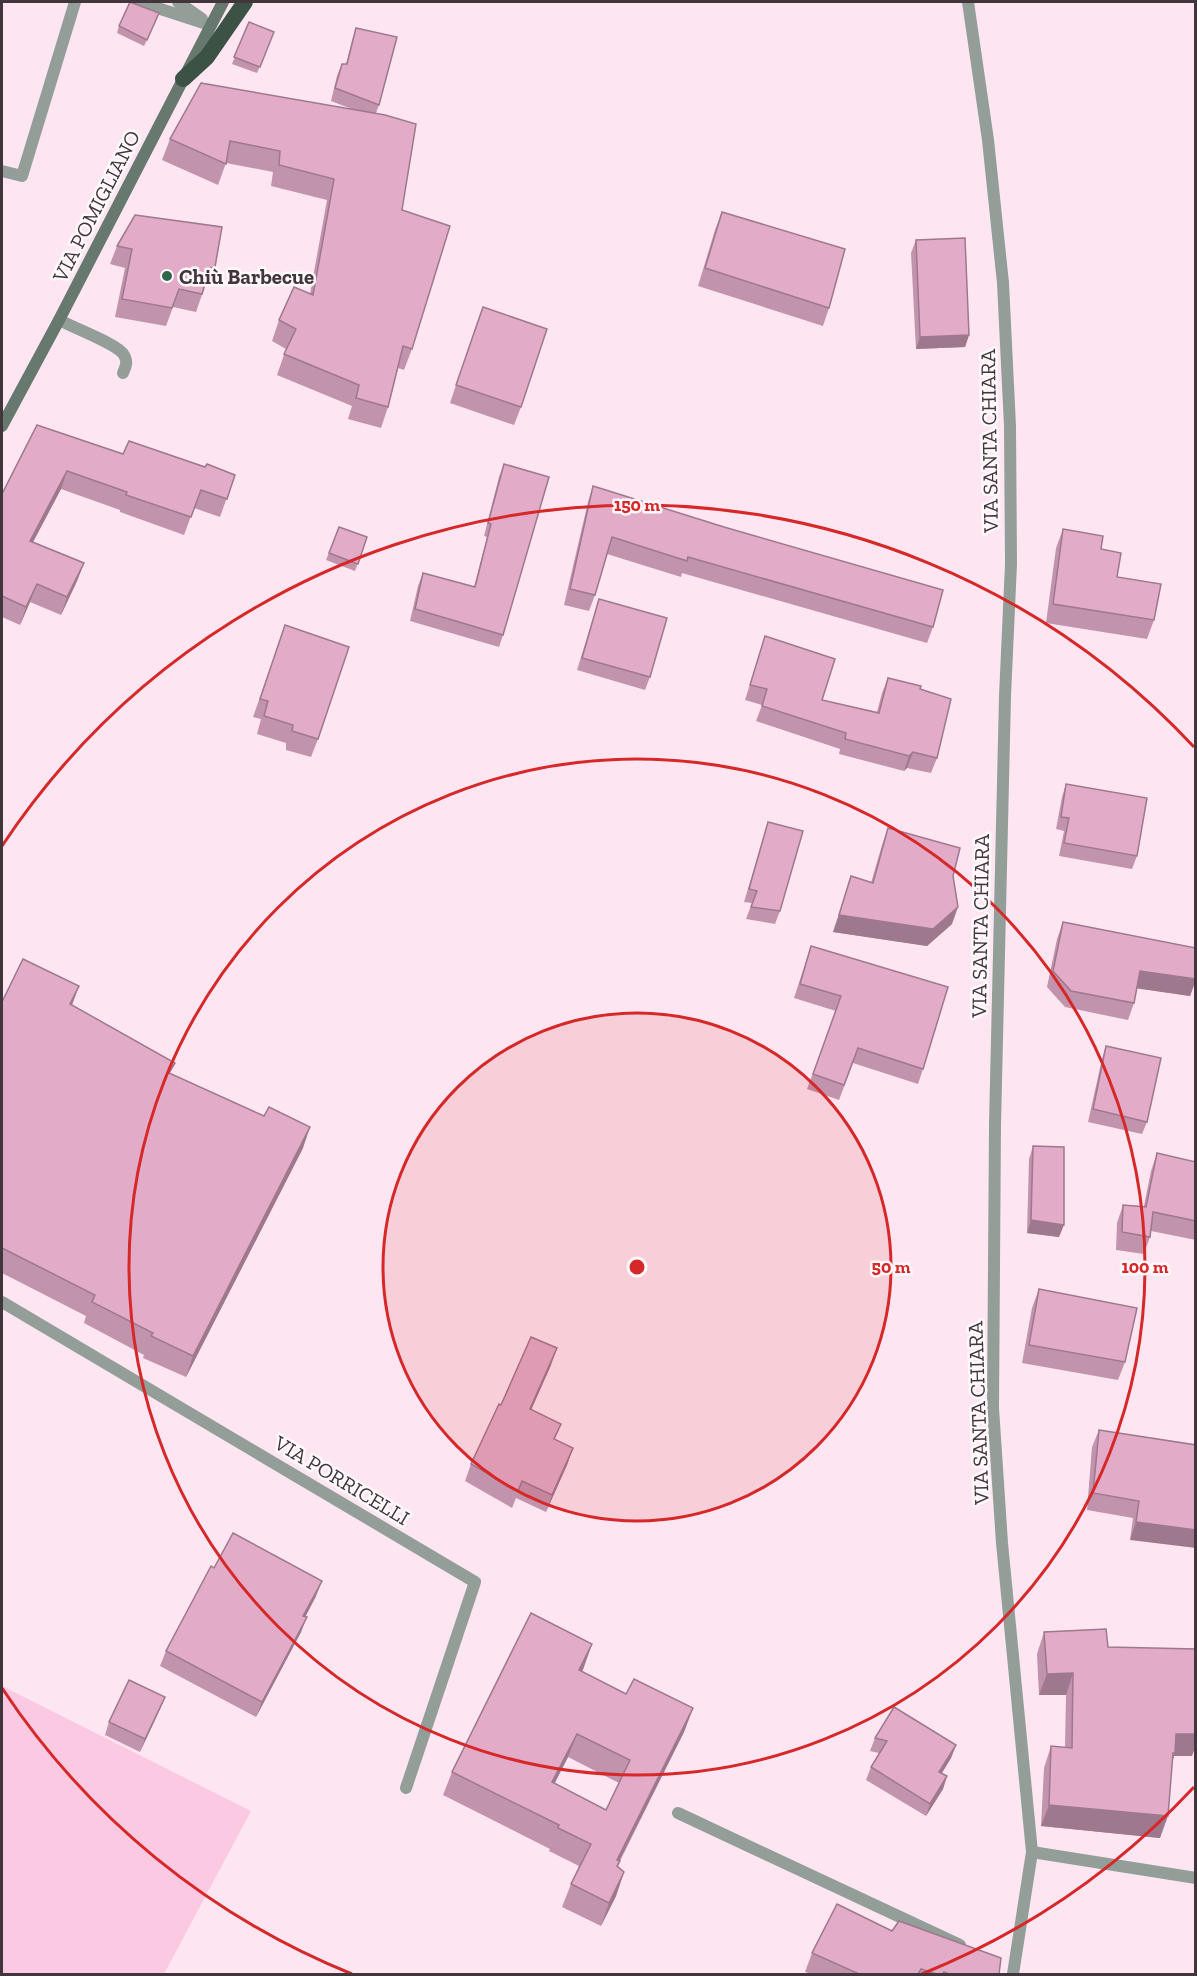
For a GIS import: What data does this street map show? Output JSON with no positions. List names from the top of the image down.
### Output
{
  "streets": {
    "main road": ["VIA POMIGLIANO"],
    "street": ["VIA SANTA CHIARA", "VIA PORRICELLI"]
  },
  "places": ["Chiù Barbecue"],
  "rings": ["150 m", "50 m", "100 m"]
}
